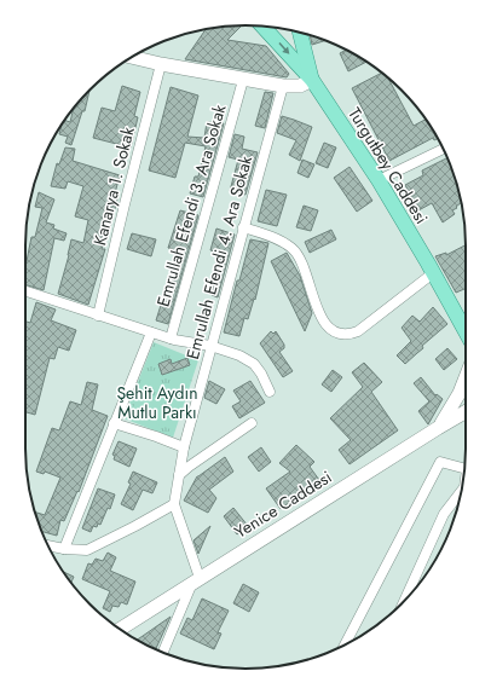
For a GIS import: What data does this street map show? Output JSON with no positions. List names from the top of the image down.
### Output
{
  "streets": {
    "main road": ["Turgutbey Caddesi"],
    "street": [
      "Kanarya 1. Sokak",
      "Emrullah Efendi 3. Ara Sokak",
      "Emrullah Efendi 4. Ara Sokak",
      "Yenice Caddesi"
    ]
  },
  "crossings": [
    ["Emrullah Efendi 4. Ara Sokak", "Yenice Caddesi"]
  ],
  "parks": ["Şehit Aydın Mutlu Parkı"]
}
